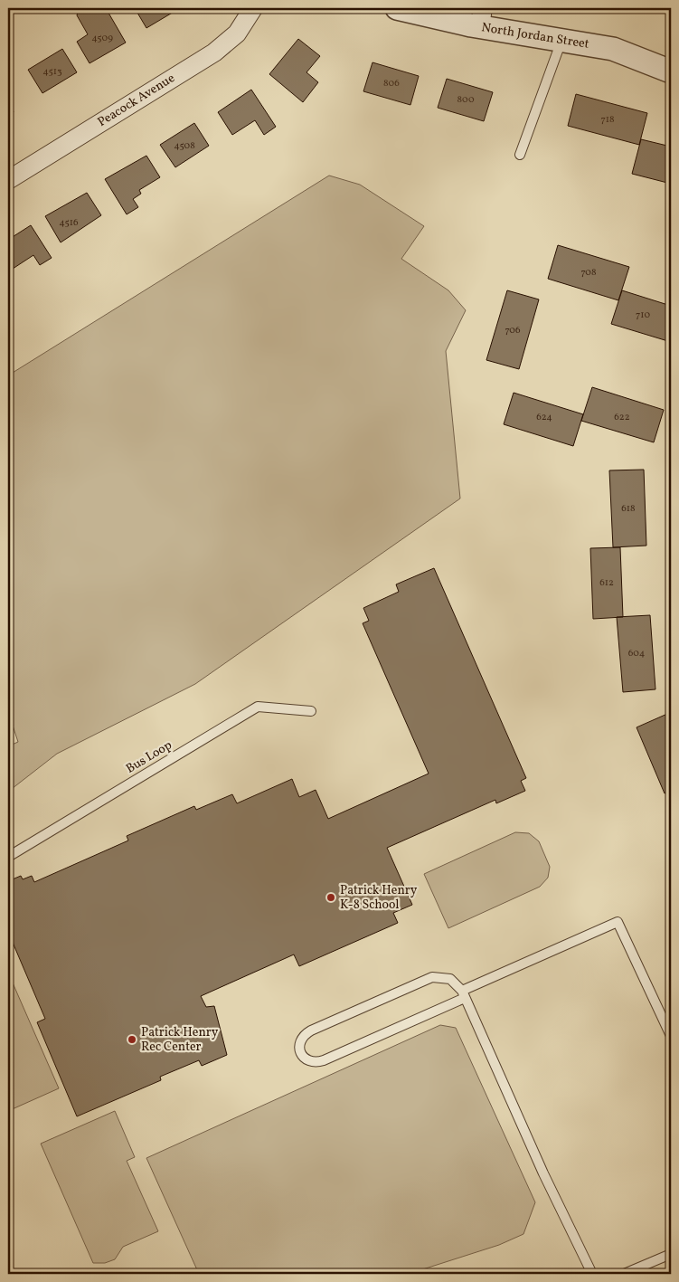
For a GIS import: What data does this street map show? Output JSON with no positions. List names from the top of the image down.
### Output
{
  "streets": {
    "street": ["North Jordan Street", "Peacock Avenue"],
    "lane": ["Bus Loop"]
  },
  "places": ["Patrick Henry K-8 School", "Patrick Henry Rec Center"],
  "house_numbers": [
    "4509",
    "4513",
    "806",
    "800",
    "718",
    "4508",
    "4516",
    "708",
    "710",
    "706",
    "624",
    "622",
    "618",
    "612",
    "604"
  ]
}
